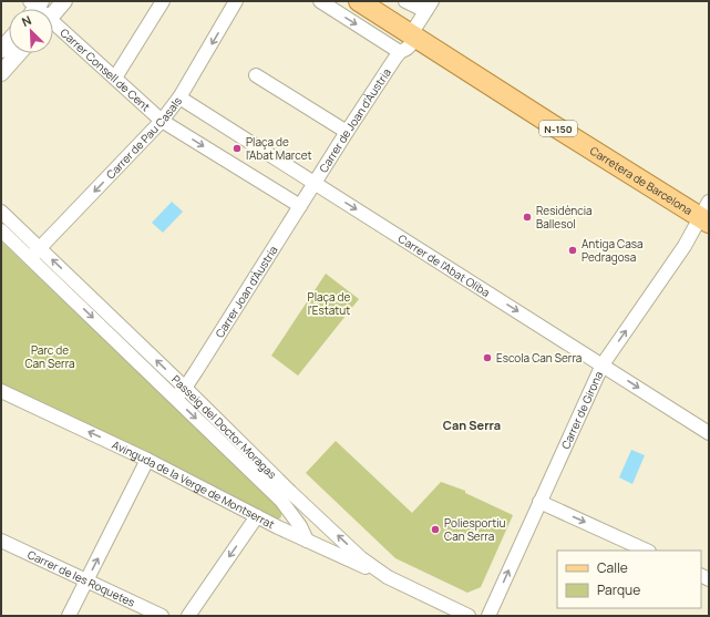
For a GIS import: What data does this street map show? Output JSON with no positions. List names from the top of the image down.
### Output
{
  "streets": {
    "main road": ["N-150", "Carretera de Barcelona"],
    "street": [
      "Carrer Consell de Cent",
      "Carrer de Joan d'Àustria",
      "Carrer de Pau Casals",
      "Carrer de l'Abat Oliba",
      "Carrer Joan d'Àustria",
      "Carrer de Girona",
      "Passeig del Doctor Moragas",
      "Avinguda de la Verge de Montserrat",
      "Carrer de les Roquetes"
    ]
  },
  "crossings": [
    ["Carrer Consell de Cent", "Carrer de Pau Casals"],
    ["Carrer de Joan d'Àustria", "Carrer de l'Abat Oliba"],
    ["Carrer de Joan d'Àustria", "Carrer Joan d'Àustria"],
    ["Carrer de Pau Casals", "Carrer de l'Abat Oliba"],
    ["Carrer de Pau Casals", "Passeig del Doctor Moragas"],
    ["Carretera de Barcelona", "Carrer de Girona"],
    ["Carrer de l'Abat Oliba", "Carrer Joan d'Àustria"],
    ["Carrer de l'Abat Oliba", "Carrer de Girona"],
    ["Carrer Joan d'Àustria", "Passeig del Doctor Moragas"],
    ["Passeig del Doctor Moragas", "Avinguda de la Verge de Montserrat"]
  ],
  "one_way": [
    "Carrer de Pau Casals",
    "Carrer de l'Abat Oliba",
    "Carrer de Girona",
    "Avinguda de la Verge de Montserrat"
  ],
  "districts": ["Can Serra"],
  "parks": ["Plaça de l'Estatut", "Parc de Can Serra"],
  "places": [
    "Plaça de l'Abat Marcet",
    "Residència Ballesol",
    "Antiga Casa Pedragosa",
    "Escola Can Serra",
    "Poliesportiu Can Serra"
  ],
  "legend": ["Calle", "Parque"],
  "north": "top left"
}
